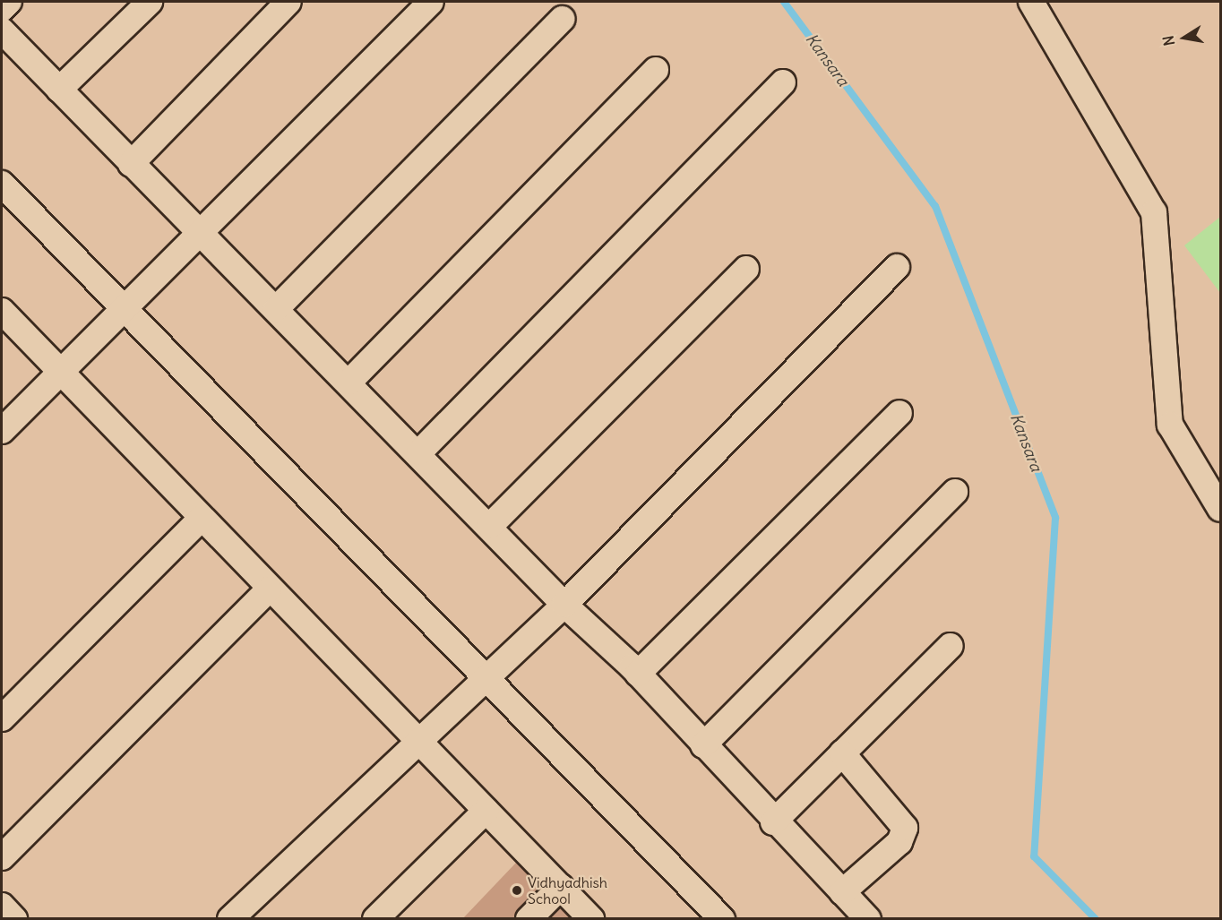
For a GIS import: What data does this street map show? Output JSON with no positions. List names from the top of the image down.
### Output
{
  "water": ["Kansara"],
  "places": ["Vidhyadhish School"],
  "north": "left"
}
